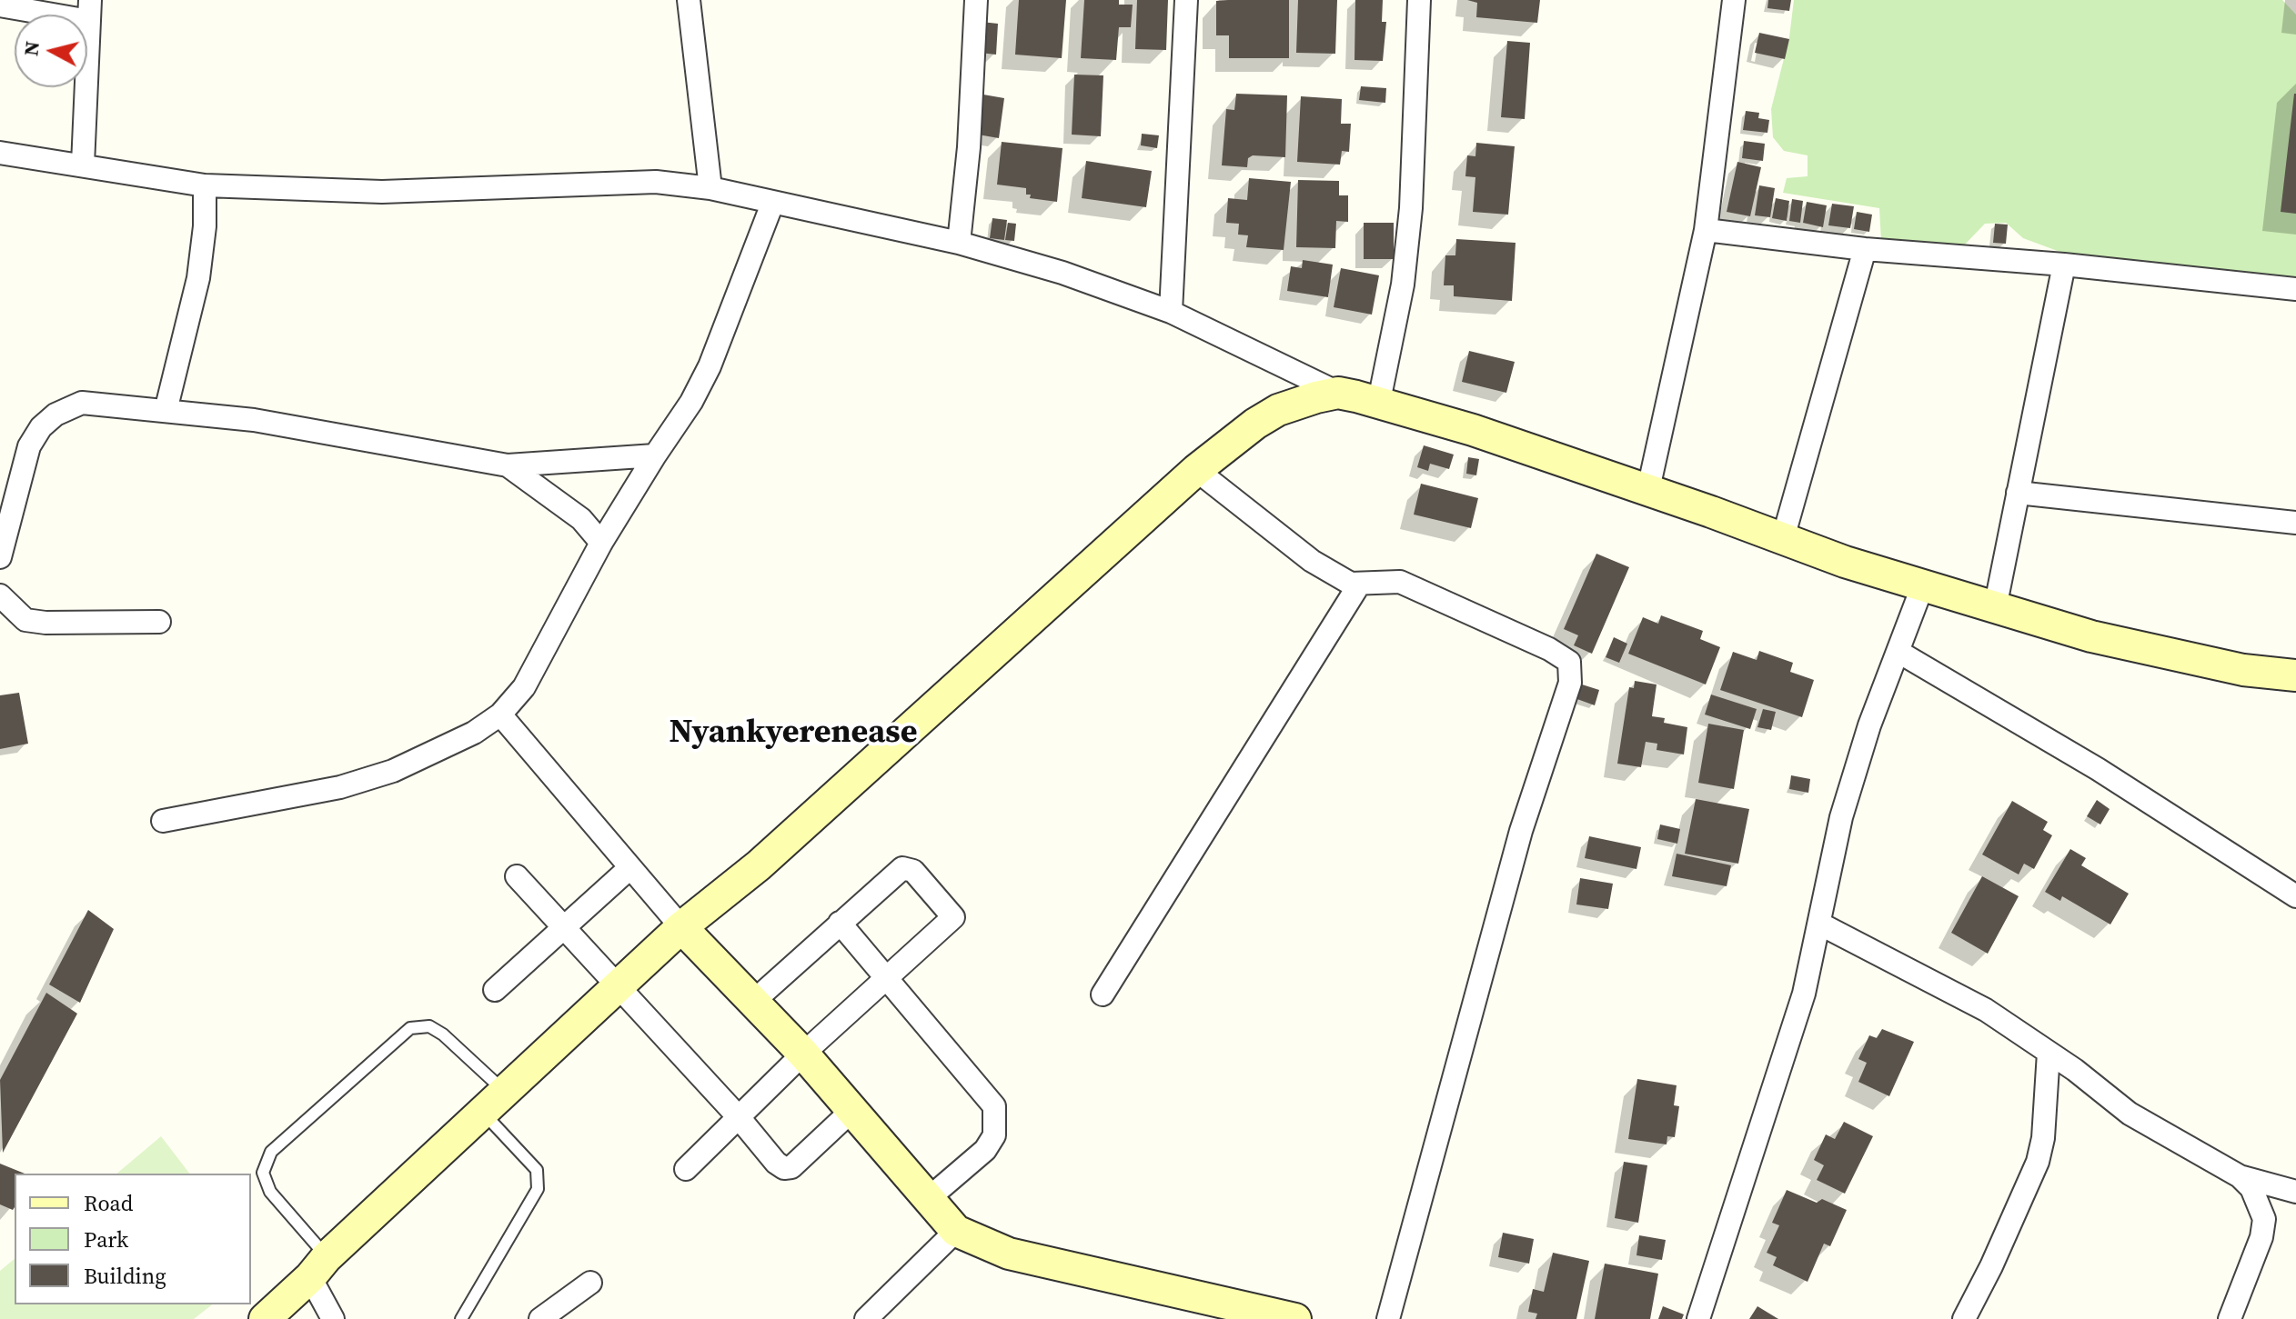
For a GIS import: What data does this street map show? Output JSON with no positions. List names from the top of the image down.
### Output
{
  "districts": ["Nyankyerenease"],
  "legend": ["Road", "Park", "Building"],
  "north": "left"
}
